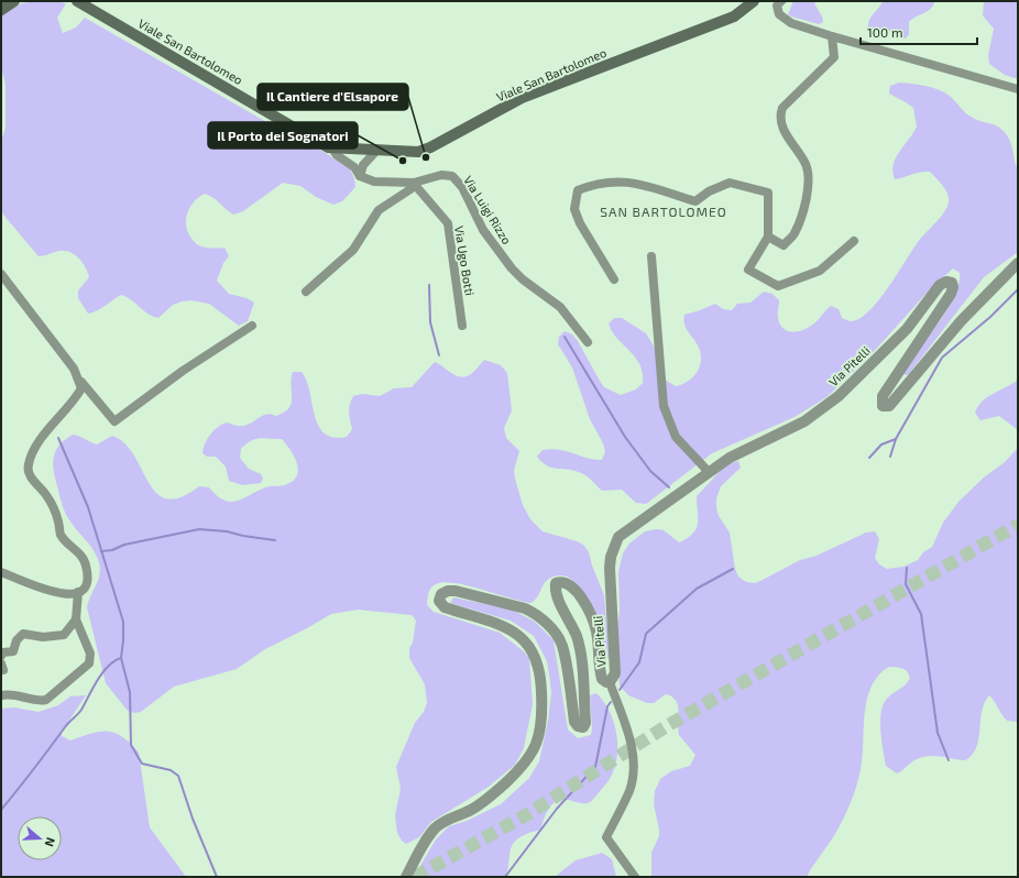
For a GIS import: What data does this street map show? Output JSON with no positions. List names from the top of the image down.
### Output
{
  "streets": {
    "main road": ["Viale San Bartolomeo"],
    "street": ["Via Luigi Rizzo", "Via Ugo Botti", "Via Pitelli"]
  },
  "crossings": [
    ["Via Luigi Rizzo", "Via Ugo Botti"]
  ],
  "districts": ["SAN BARTOLOMEO"],
  "places": ["Il Cantiere d'Elsapore", "Il Porto dei Sognatori"],
  "scale_bar": "100 m",
  "north": "right"
}
